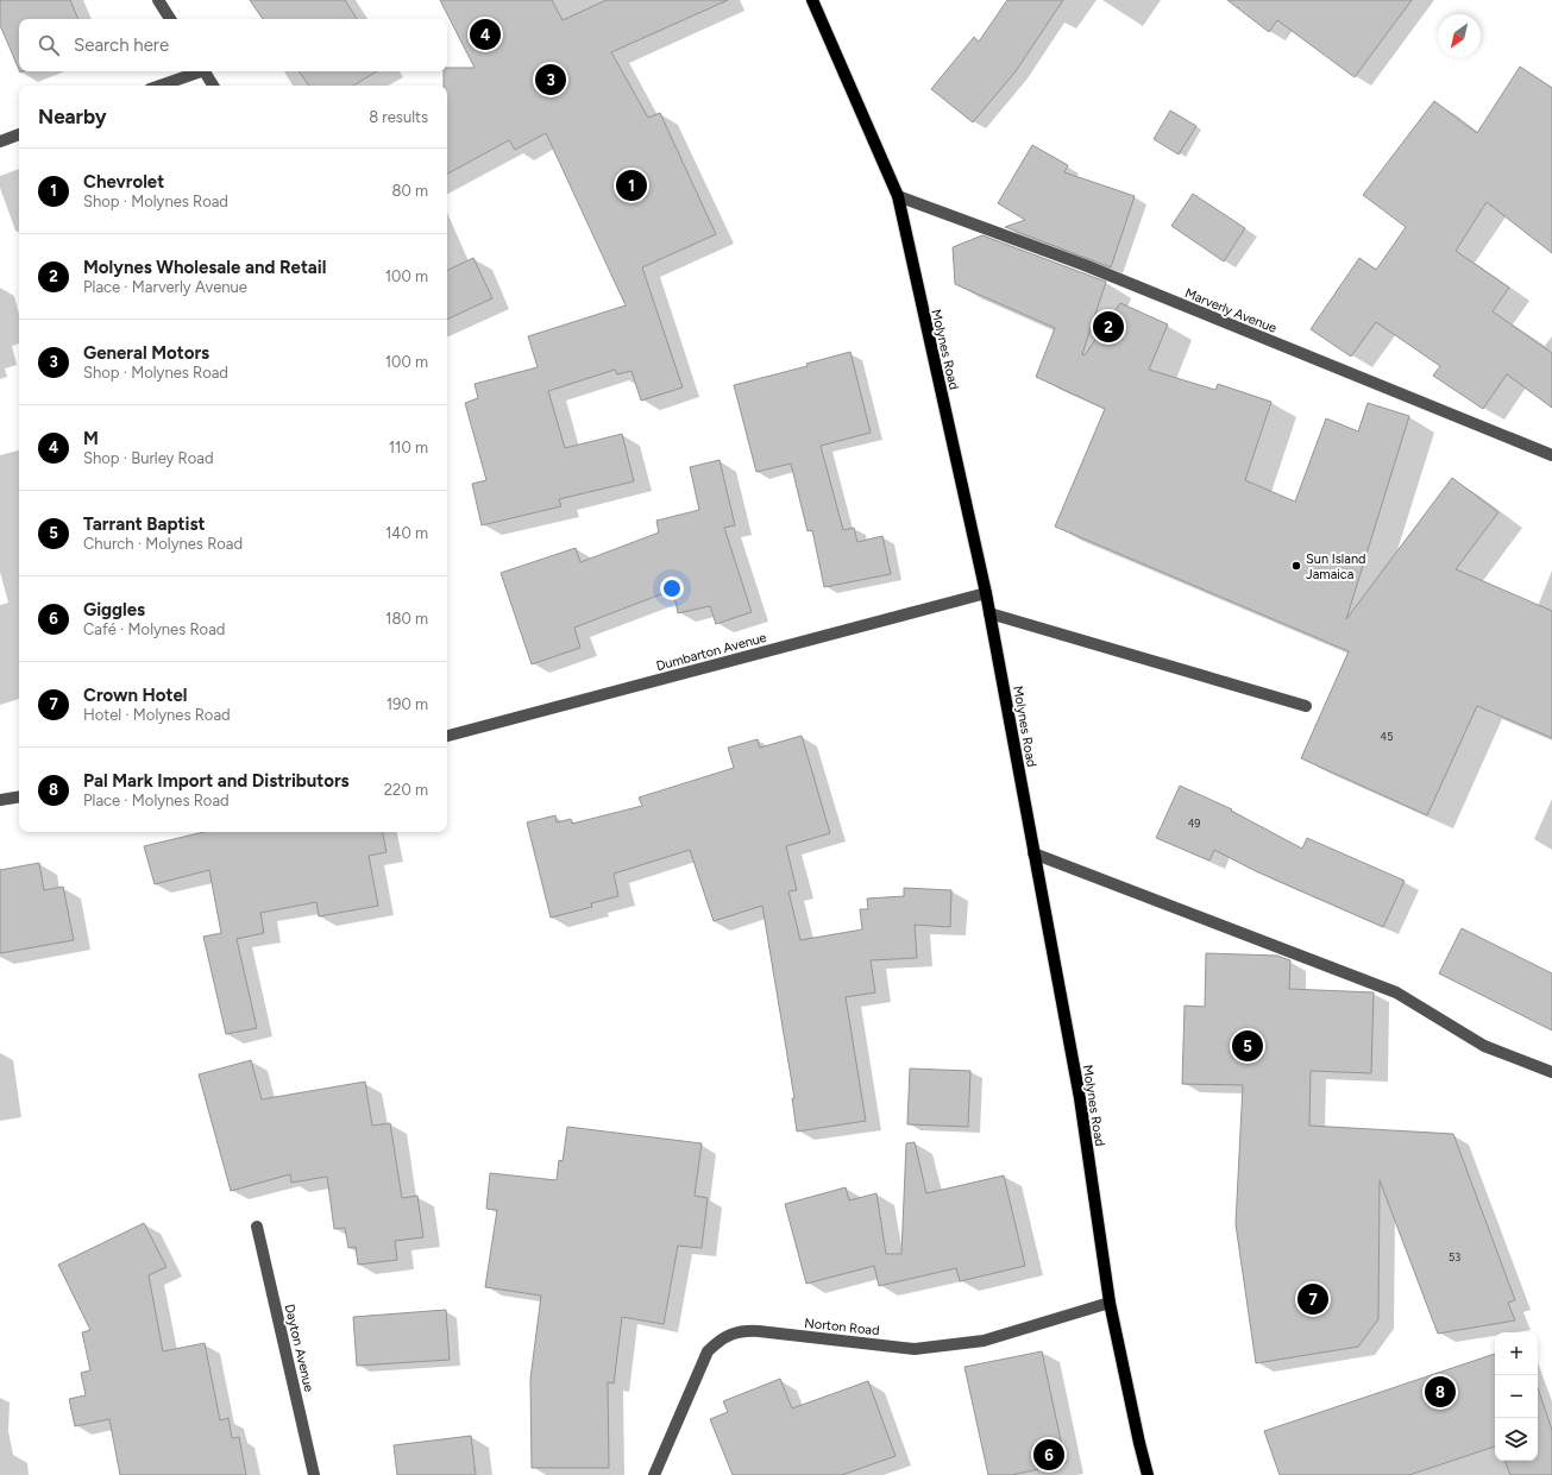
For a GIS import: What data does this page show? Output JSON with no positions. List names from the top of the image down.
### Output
{
  "streets": {
    "main road": ["Molynes Road"],
    "street": [
      "Marverly Avenue",
      "Dumbarton Avenue",
      "Norton Road",
      "Dayton Avenue"
    ]
  },
  "crossings": [
    ["Marverly Avenue", "Molynes Road"],
    ["Molynes Road", "Dumbarton Avenue"],
    ["Molynes Road", "Norton Road"]
  ],
  "places": ["Sun Island Jamaica"],
  "house_numbers": ["45", "49", "53"],
  "north": "bottom left",
  "page": {
    "pins": [
      "4",
      "3",
      "1",
      "2",
      "5",
      "7",
      "8",
      "6"
    ],
    "search": "Search here",
    "heading": ["Nearby", "8 results"],
    "list": [
      {
        "mark": "1",
        "name": "Chevrolet",
        "note": "Shop · Molynes Road",
        "value": "80 m"
      },
      {
        "mark": "2",
        "name": "Molynes Wholesale and Retail",
        "note": "Place · Marverly Avenue",
        "value": "100 m"
      },
      {
        "mark": "3",
        "name": "General Motors",
        "note": "Shop · Molynes Road",
        "value": "100 m"
      },
      {
        "mark": "4",
        "name": "M",
        "note": "Shop · Burley Road",
        "value": "110 m"
      },
      {
        "mark": "5",
        "name": "Tarrant Baptist",
        "note": "Church · Molynes Road",
        "value": "140 m"
      },
      {
        "mark": "6",
        "name": "Giggles",
        "note": "Café · Molynes Road",
        "value": "180 m"
      },
      {
        "mark": "7",
        "name": "Crown Hotel",
        "note": "Hotel · Molynes Road",
        "value": "190 m"
      },
      {
        "mark": "8",
        "name": "Pal Mark Import and Distributors",
        "note": "Place · Molynes Road",
        "value": "220 m"
      }
    ],
    "map_buttons": ["+", "−"]
  }
}
